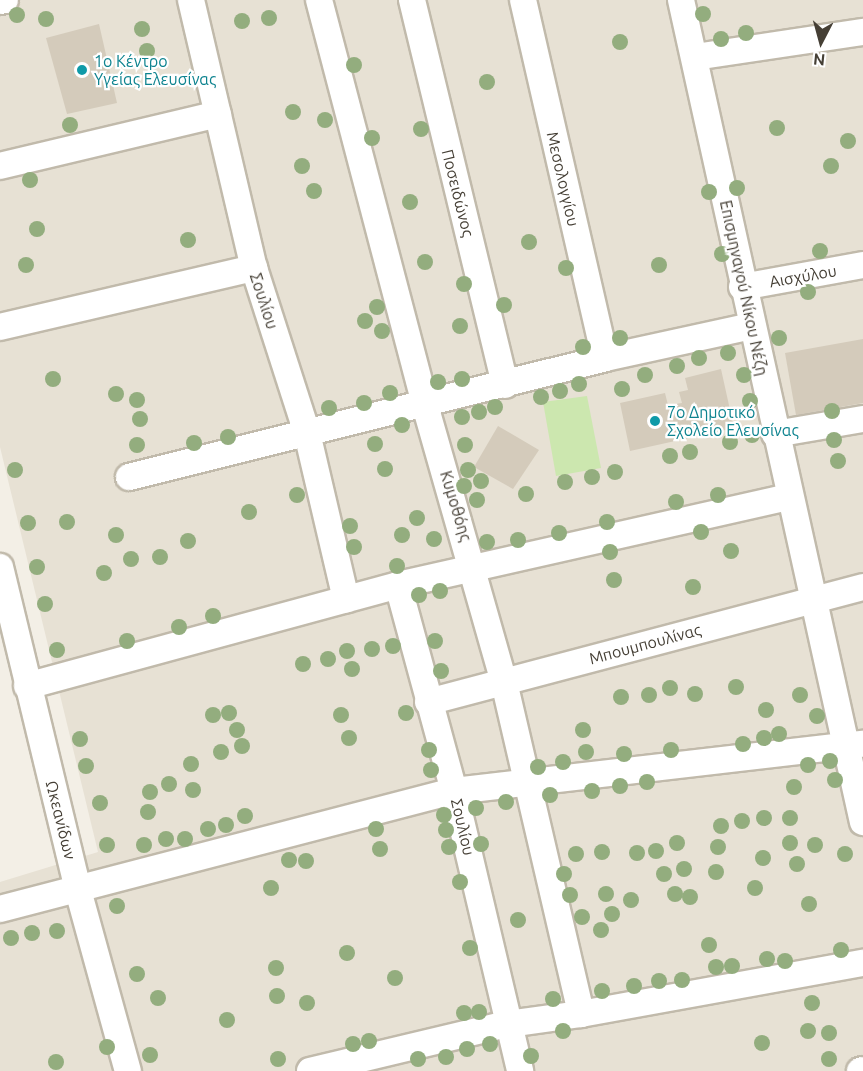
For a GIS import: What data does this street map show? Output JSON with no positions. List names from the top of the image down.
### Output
{
  "streets": {
    "street": [
      "Μεσολογγίου",
      "Ποσειδώνος",
      "Αισχύλου",
      "Επισμηναγού Νίκου Νέζη",
      "Σουλίου",
      "Κυμοθόης",
      "Μπουμπουλίνας",
      "Ωκεανίδων"
    ]
  },
  "crossings": [
    ["Αισχύλου", "Επισμηναγού Νίκου Νέζη"],
    ["Επισμηναγού Νίκου Νέζη", "Μπουμπουλίνας"],
    ["Σουλίου", "Μπουμπουλίνας"],
    ["Κυμοθόης", "Μπουμπουλίνας"]
  ],
  "places": ["1ο Κέντρο Υγείας Ελευσίνας", "7ο Δημοτικό Σχολείο Ελευσίνας"],
  "north": "bottom"
}
